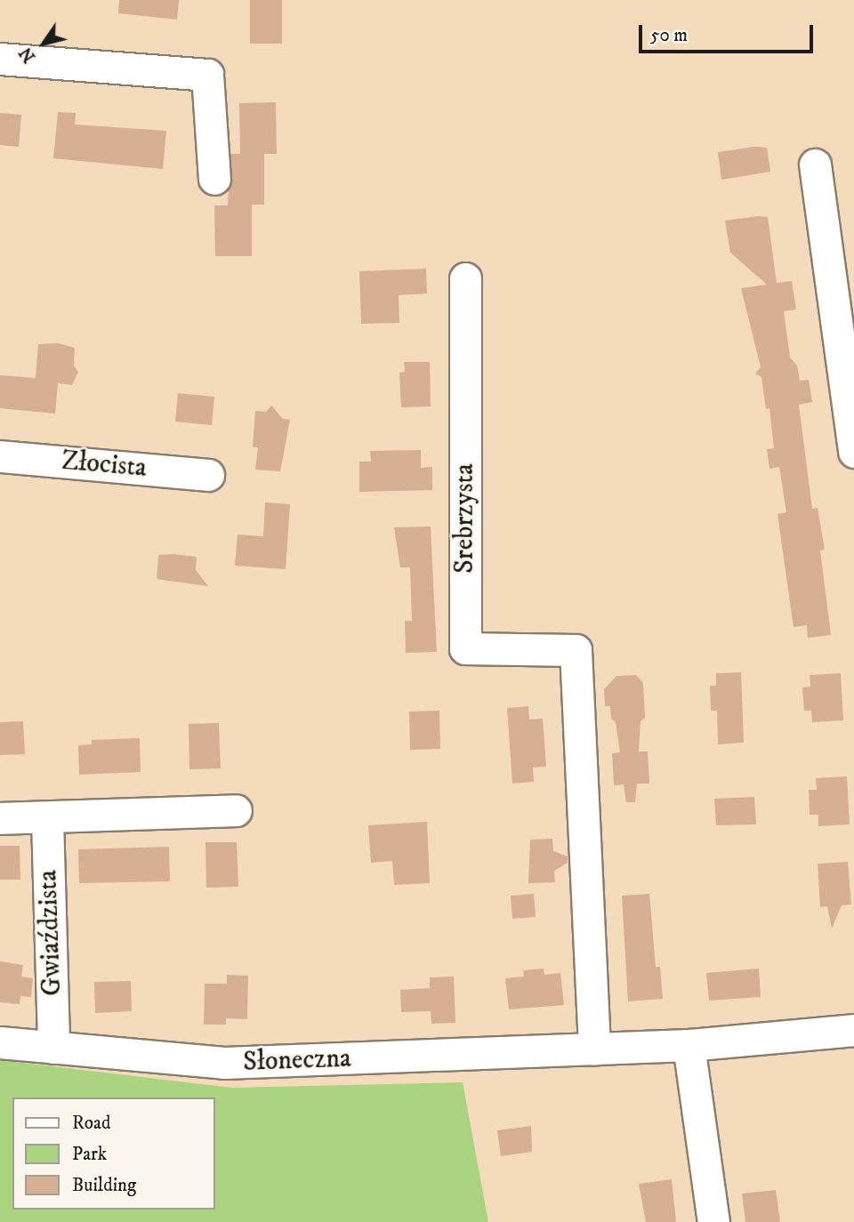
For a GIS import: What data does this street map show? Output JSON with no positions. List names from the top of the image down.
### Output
{
  "streets": {
    "street": [
      "Złocista",
      "Srebrzysta",
      "Gwiaździsta",
      "Słoneczna"
    ]
  },
  "crossings": [
    ["Srebrzysta", "Słoneczna"],
    ["Gwiaździsta", "Słoneczna"]
  ],
  "legend": ["Road", "Park", "Building"],
  "scale_bar": "50 m",
  "north": "bottom left"
}
